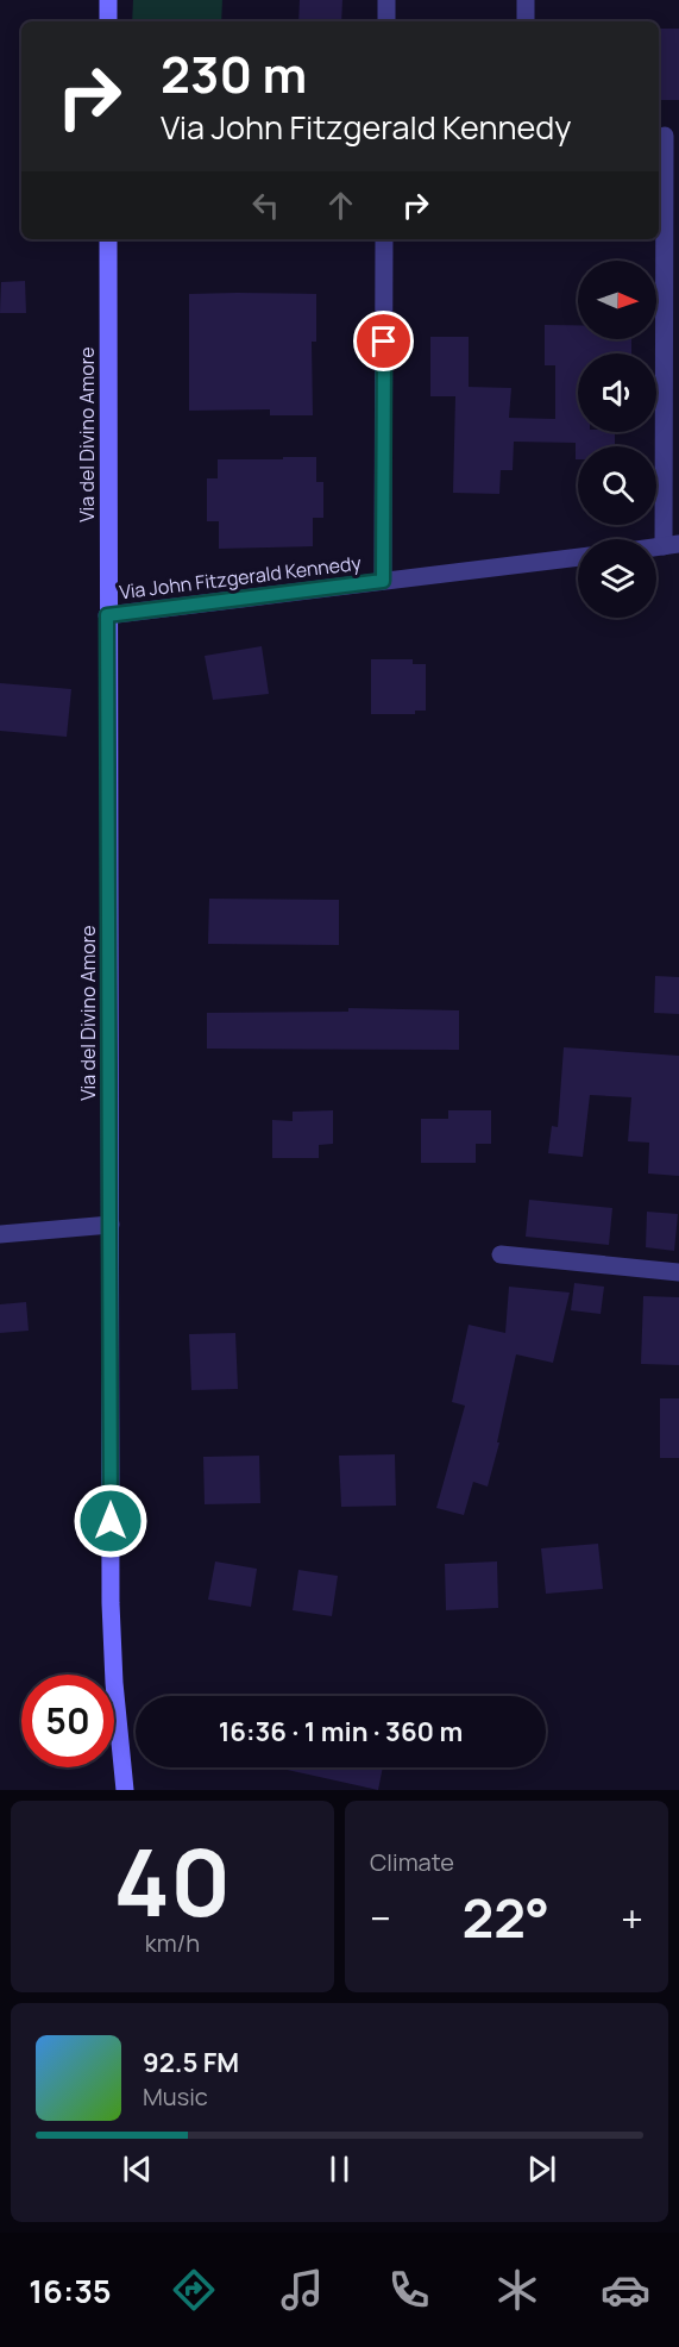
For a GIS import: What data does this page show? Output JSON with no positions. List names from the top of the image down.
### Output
{
  "streets": {
    "main road": ["Via del Divino Amore"],
    "street": ["Via John Fitzgerald Kennedy"]
  },
  "crossings": [
    ["Via del Divino Amore", "Via John Fitzgerald Kennedy"]
  ],
  "north": "right",
  "page": {
    "turn": ["230 m", "Via John Fitzgerald Kennedy"],
    "limit": "50",
    "trip": "16:36 · 1 min · 360 m",
    "tile": [
      ["40", "km/h"],
      "Climate"
    ],
    "heat": ["−", "22°", "+"],
    "song": ["92.5 FM", "Music"],
    "tabs": "16:35"
  }
}
